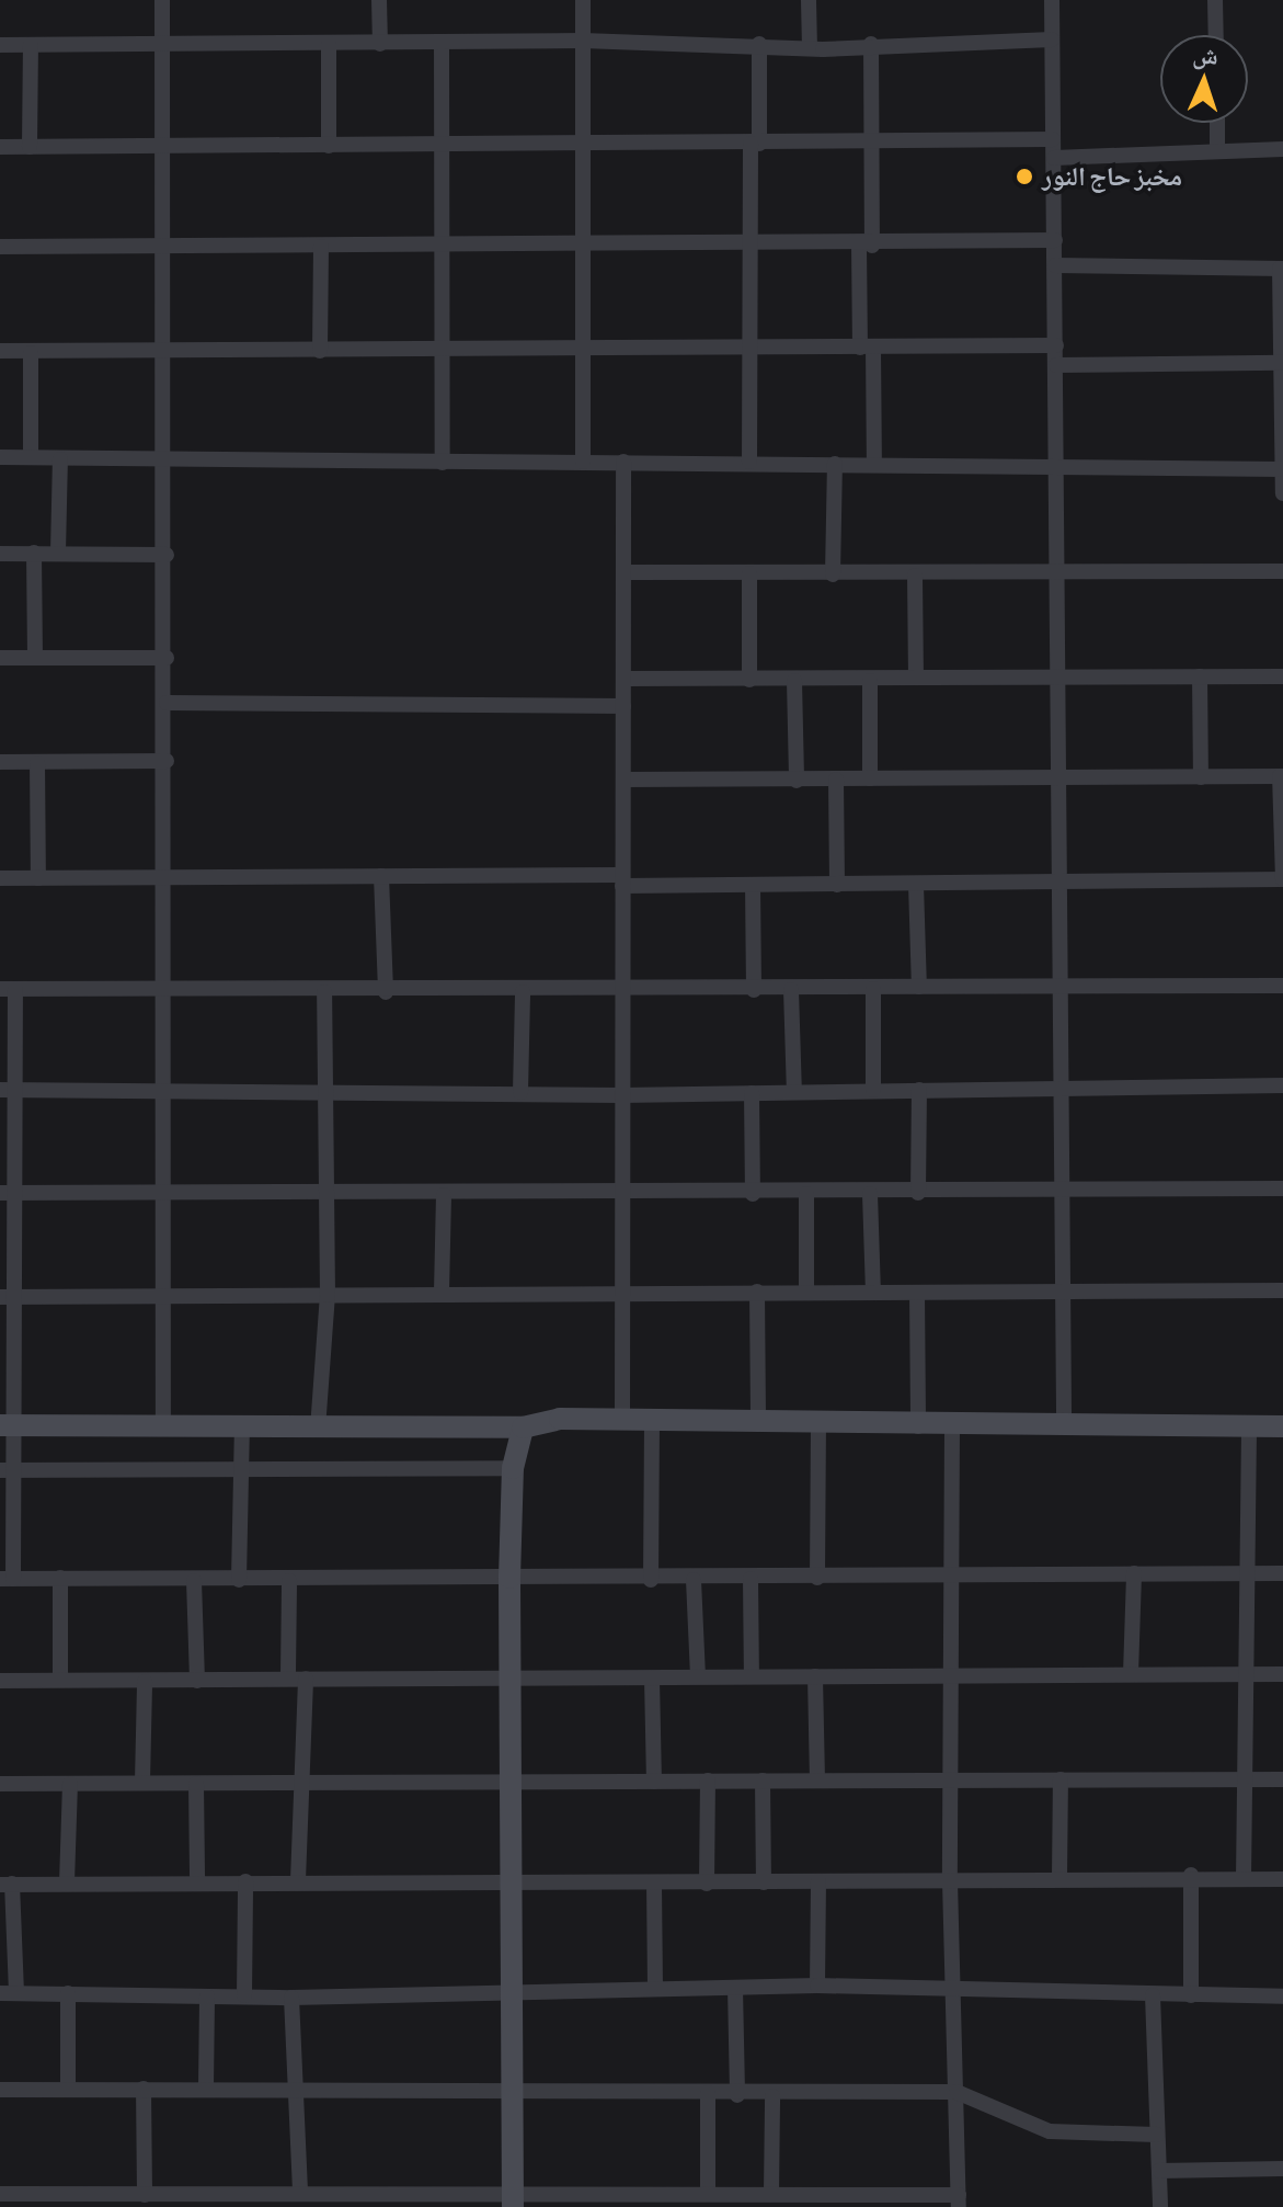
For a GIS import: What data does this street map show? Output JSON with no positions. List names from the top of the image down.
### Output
{
  "places": ["مخبز حاج النور"],
  "north": "top"
}
